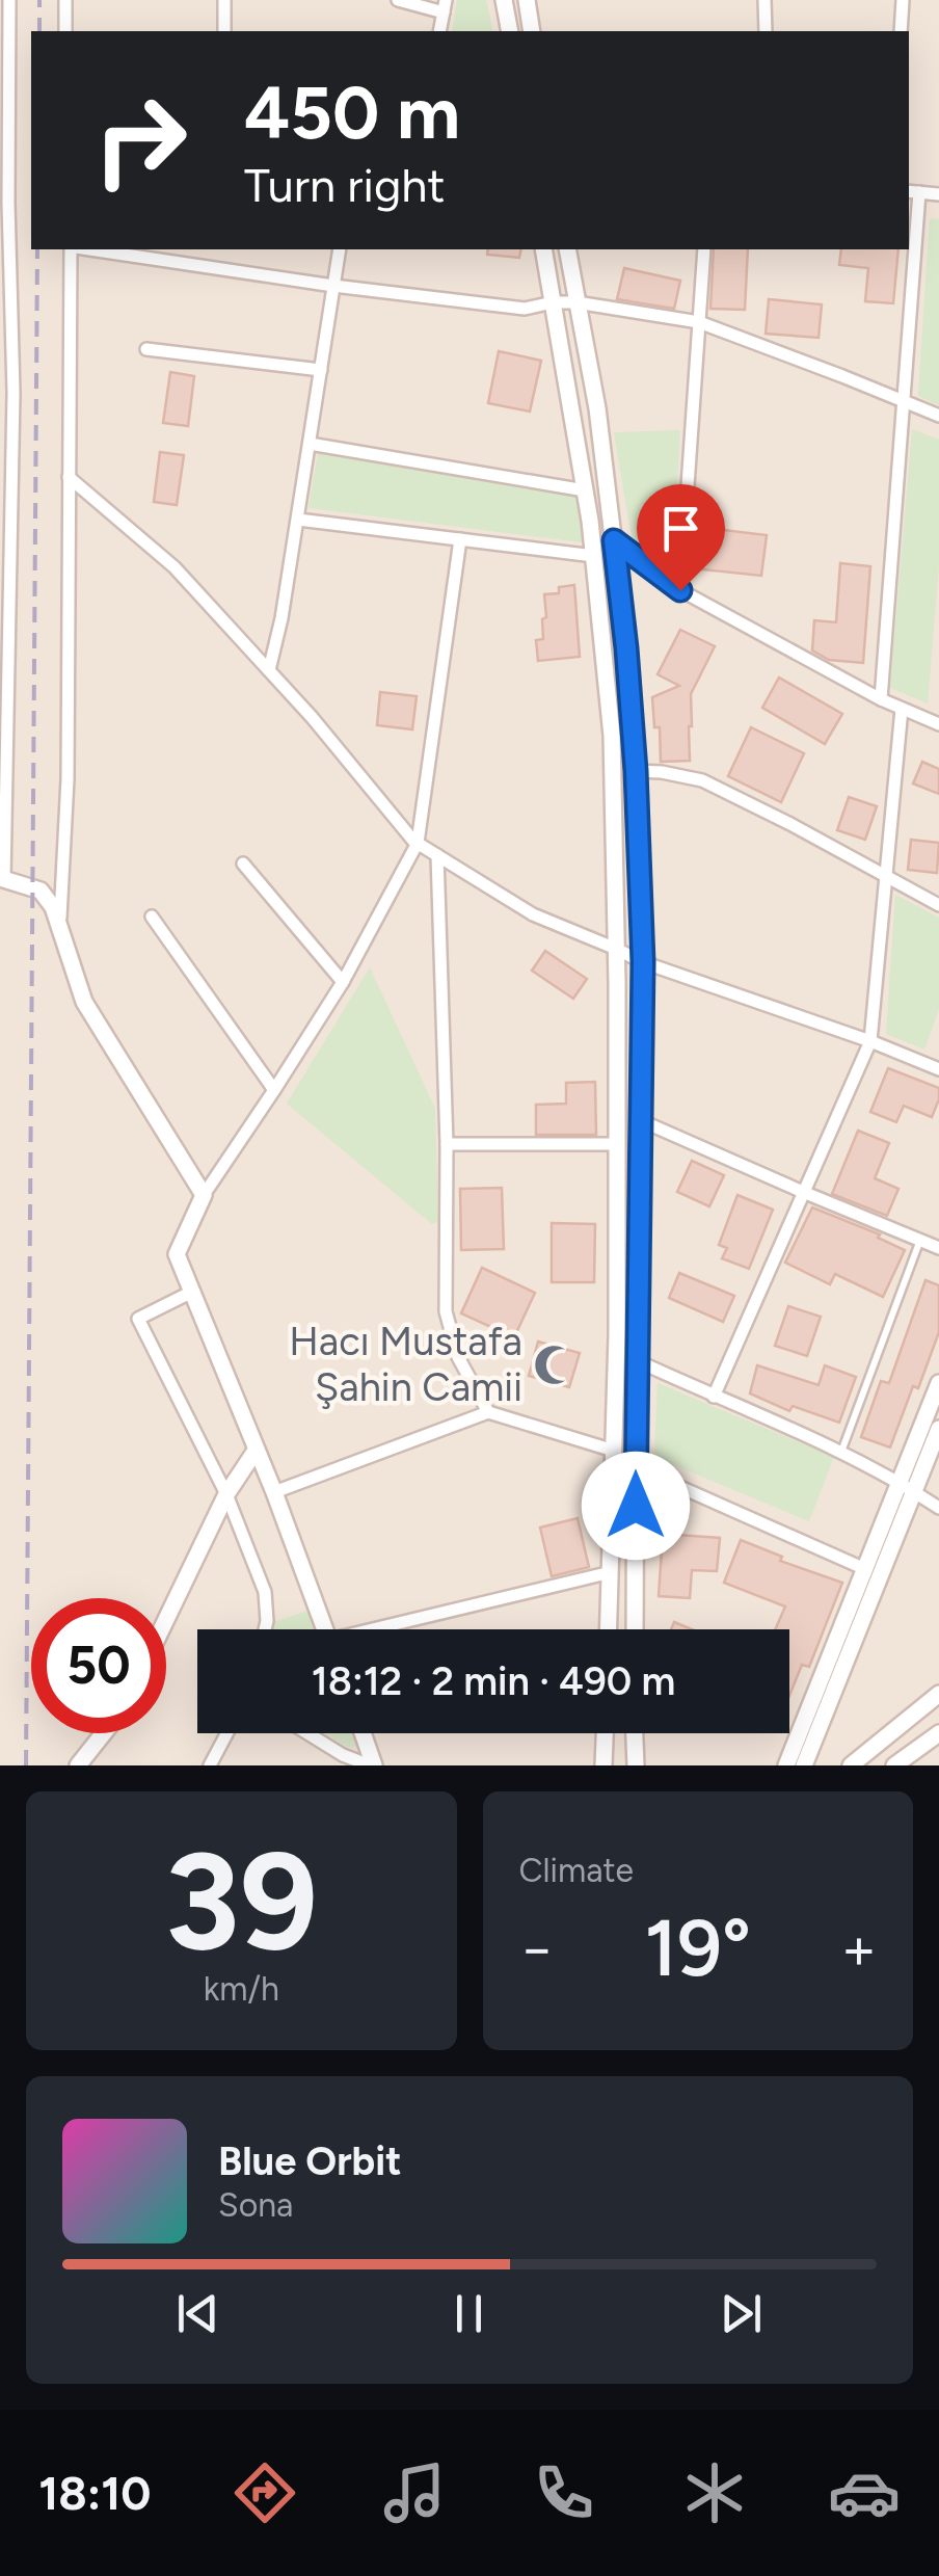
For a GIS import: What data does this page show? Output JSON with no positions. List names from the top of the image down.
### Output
{
  "places": {
    "mosque": ["Hacı Mustafa Şahin Camii"]
  },
  "page": {
    "turn": ["450 m", "Turn right"],
    "limit": "50",
    "trip": "18:12 · 2 min · 490 m",
    "tile": [
      ["39", "km/h"],
      "Climate"
    ],
    "heat": ["−", "19°", "+"],
    "song": ["Blue Orbit", "Sona"],
    "tabs": "18:10"
  }
}
